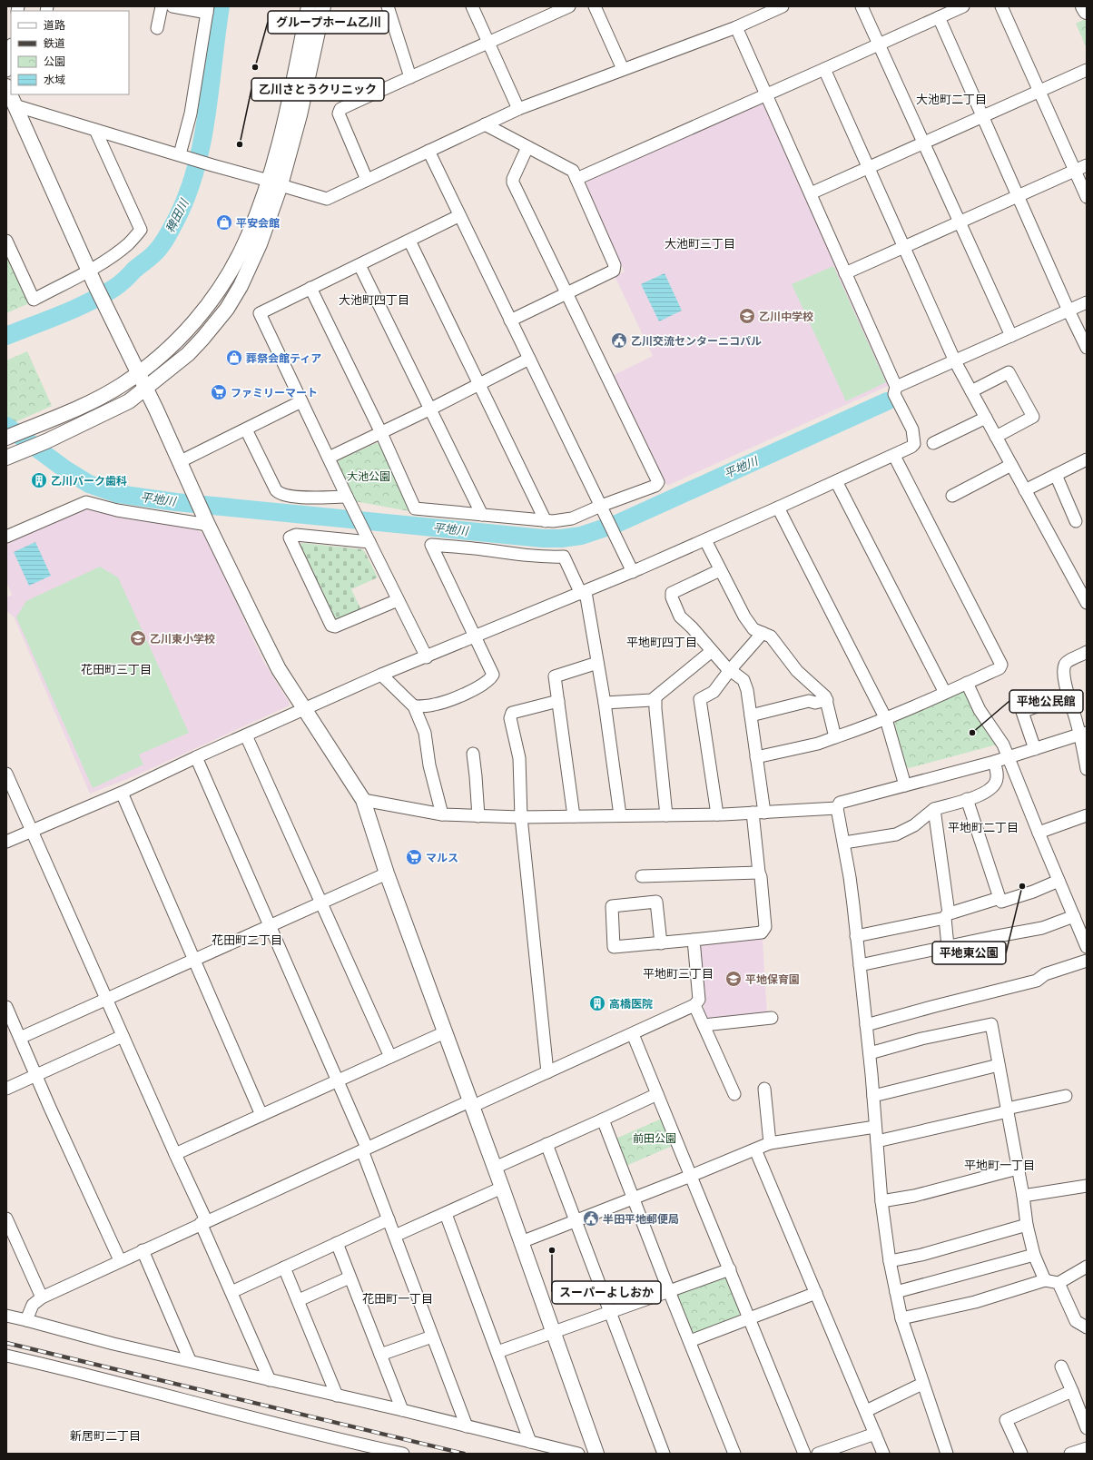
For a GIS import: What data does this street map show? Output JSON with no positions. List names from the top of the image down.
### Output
{
  "districts": [
    "大池町二丁目",
    "大池町三丁目",
    "大池町四丁目",
    "平地町四丁目",
    "花田町三丁目",
    "平地町二丁目",
    "花田町二丁目",
    "平地町三丁目",
    "平地町一丁目",
    "花田町一丁目",
    "新居町二丁目"
  ],
  "water": ["稗田川", "平地川"],
  "parks": ["大池公園", "前田公園"],
  "places": {
    "other": [
      "グループホーム乙川",
      "乙川さとうクリニック",
      "平地公民館",
      "平地東公園",
      "スーパーよしおか"
    ],
    "shop": ["平安会館", "葬祭会館ティア"],
    "school or university": ["乙川中学校", "乙川東小学校", "平地保育園"],
    "public building": ["乙川交流センターニコパル", "半田平地郵便局"],
    "supermarket": ["ファミリーマート", "マルス"],
    "building": ["乙川パーク歯科", "高橋医院"]
  },
  "legend": [
    "道路",
    "鉄道",
    "公園",
    "水域"
  ]
}
